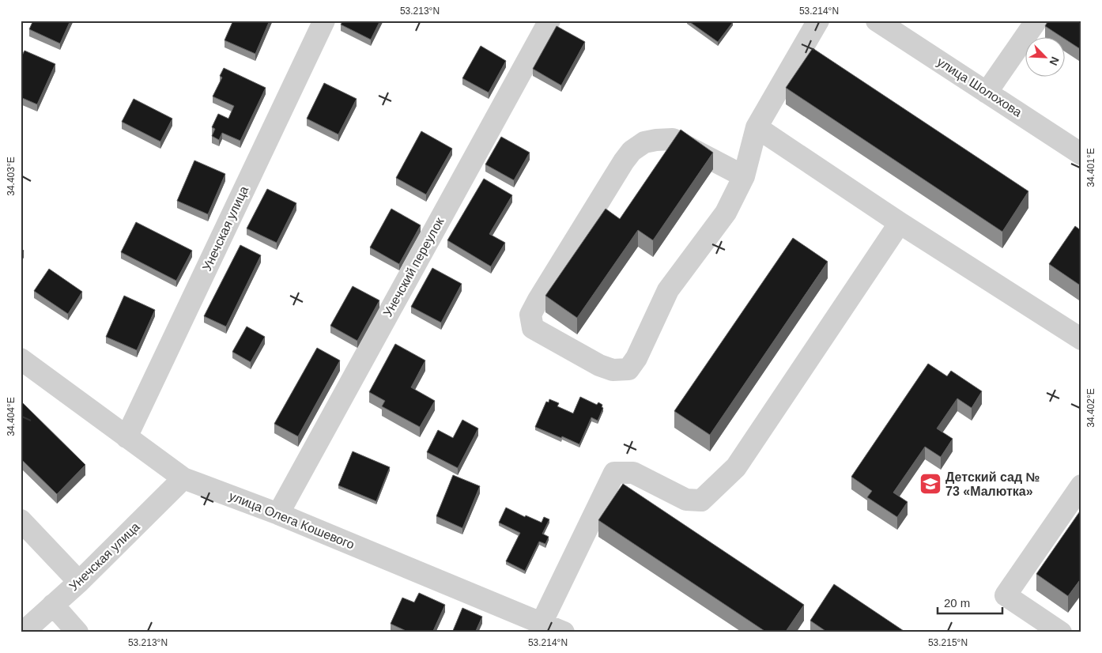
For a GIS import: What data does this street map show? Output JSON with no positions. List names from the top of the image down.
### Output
{
  "streets": {
    "street": [
      "улица Шолохова",
      "Унечская улица",
      "Унечский переулок",
      "улица Олега Кошевого"
    ]
  },
  "crossings": [
    ["Унечская улица", "улица Олега Кошевого"],
    ["Унечский переулок", "улица Олега Кошевого"]
  ],
  "places": {
    "school or university": ["Детский сад № 73 «Малютка»"]
  },
  "scale_bar": "20 m",
  "north": "bottom right",
  "coordinates": [
    "53.213°N",
    "53.214°N",
    "34.401°E",
    "34.403°E",
    "34.402°E",
    "34.404°E",
    "53.215°N"
  ]
}
